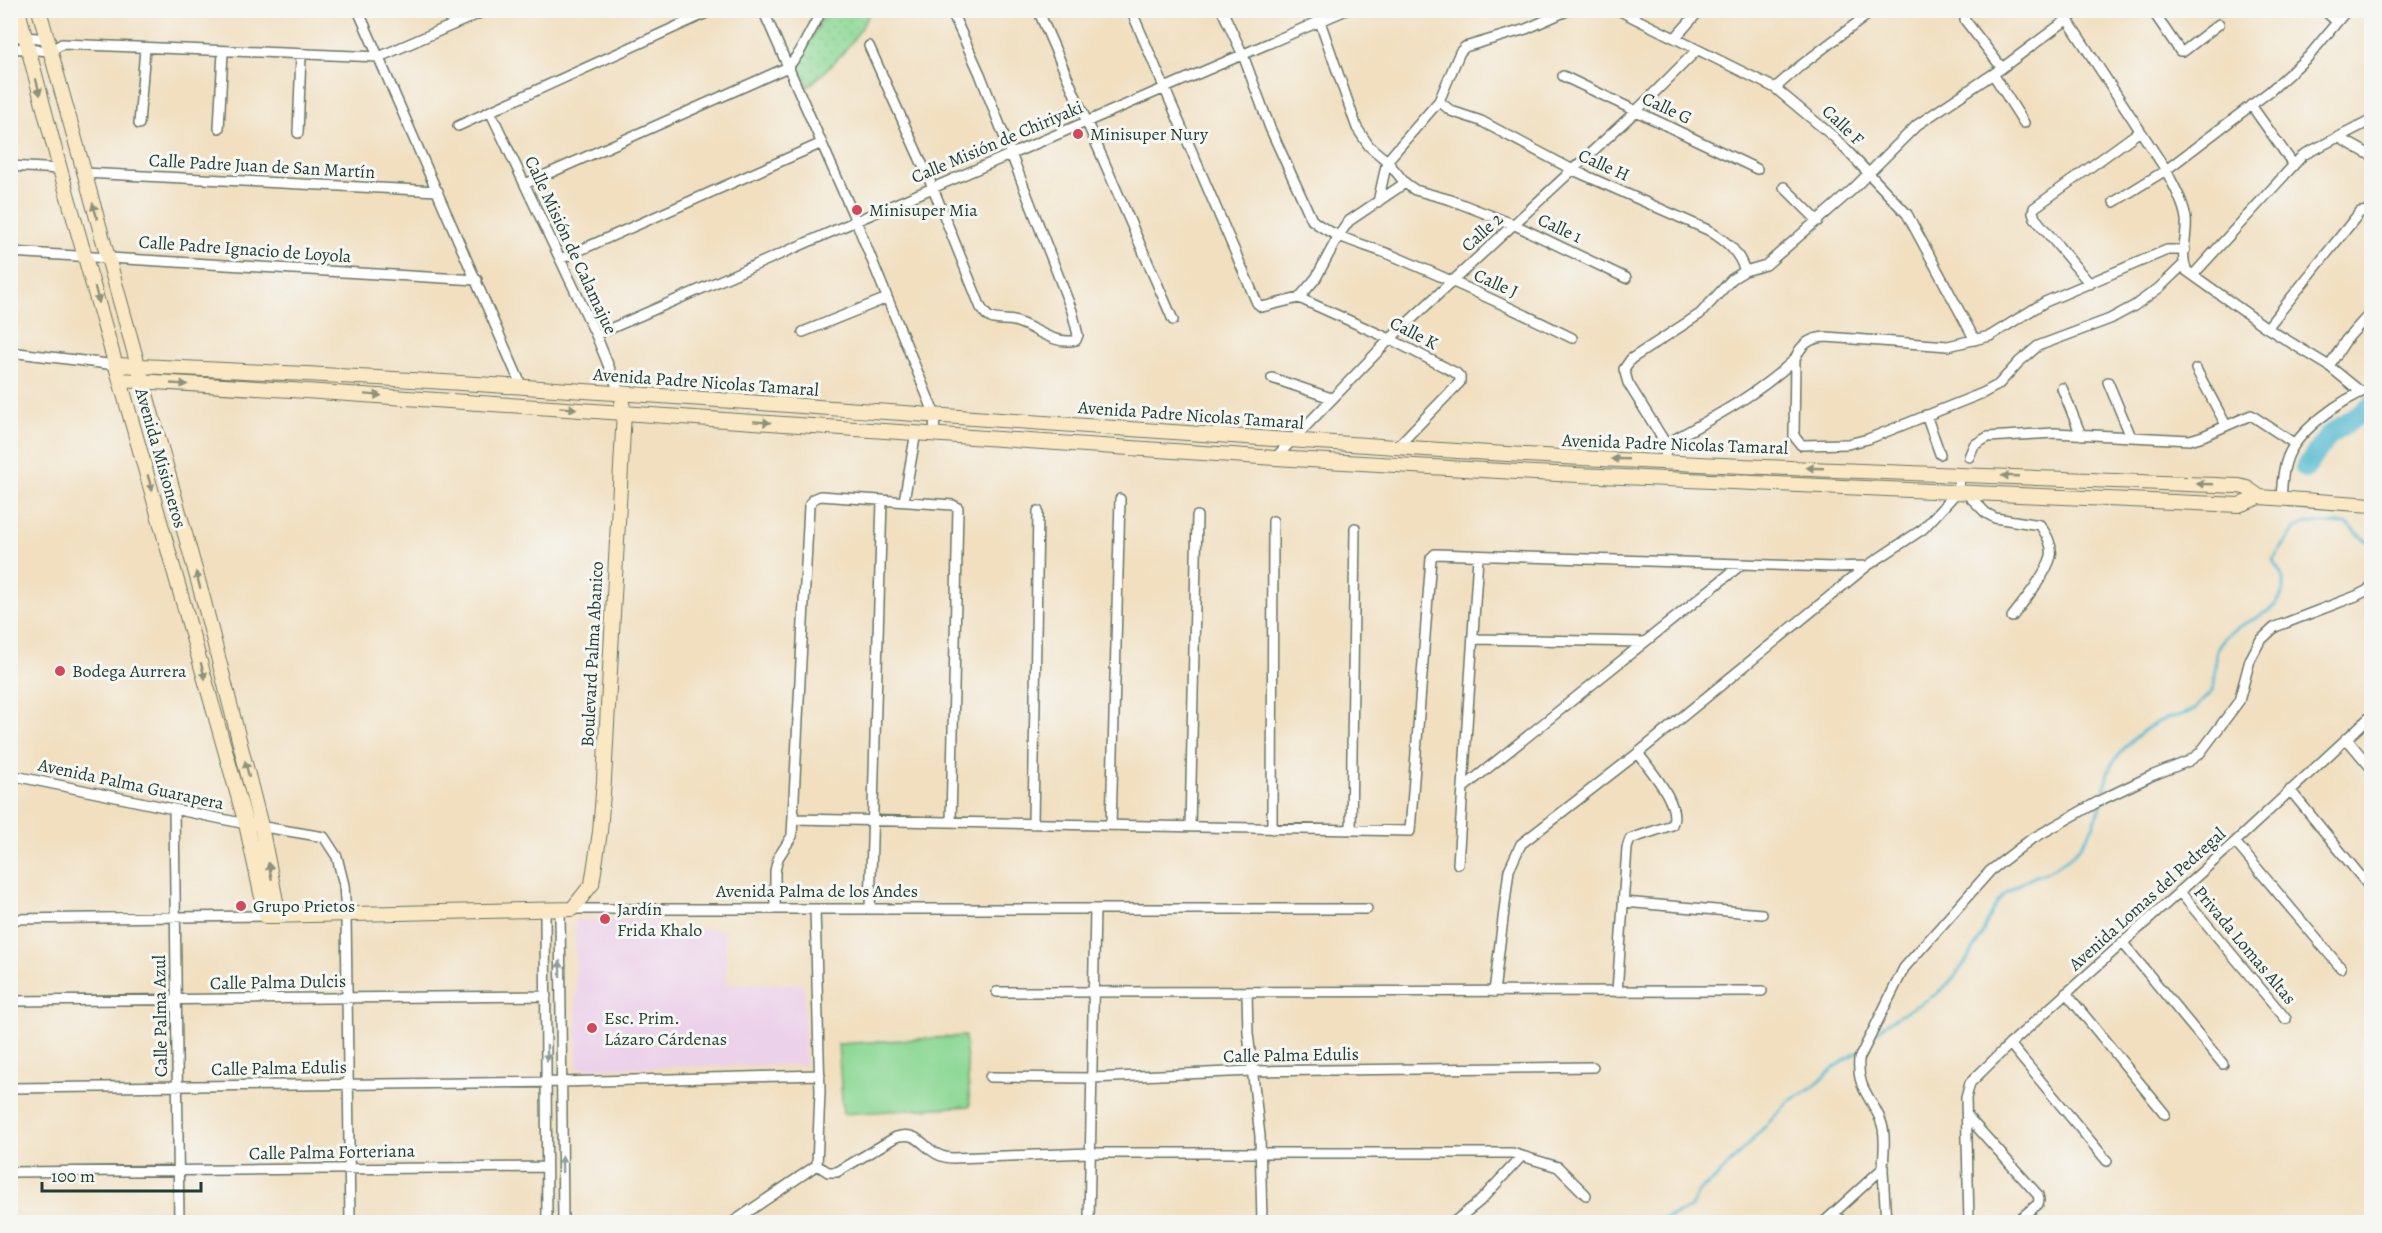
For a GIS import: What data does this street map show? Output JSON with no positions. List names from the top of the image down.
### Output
{
  "streets": {
    "street": [
      "Calle G",
      "Calle F",
      "Calle Misión de Chiriyaki",
      "Calle H",
      "Calle Padre Juan de San Martín",
      "Calle 1",
      "Calle 2",
      "Calle Misión de Calamajue",
      "Calle Padre Ignacio de Loyola",
      "Calle J",
      "Calle K",
      "Avenida Padre Nicolas Tamaral",
      "Avenida Misioneros",
      "Boulevard Palma Abanico",
      "Avenida Palma Guarapera",
      "Avenida Palma de los Andes",
      "Avenida Lomas del Pedregal",
      "Privada Lomas Altas",
      "Calle Palma Dulcis",
      "Calle Palma Azul",
      "Calle Palma Edulis",
      "Calle Palma Forteriana"
    ]
  },
  "crossings": [
    ["Calle G", "Calle 2"],
    ["Calle F", "Calle 2"],
    ["Calle Misión de Chiriyaki", "Calle 1"],
    ["Calle Misión de Chiriyaki", "Calle Misión de Calamajue"],
    ["Calle Misión de Chiriyaki", "Calle J"],
    ["Calle H", "Calle 2"],
    ["Calle Padre Juan de San Martín", "Avenida Misioneros"],
    ["Calle 1", "Calle 2"],
    ["Calle 2", "Calle J"],
    ["Calle 2", "Calle K"],
    ["Calle 2", "Avenida Padre Nicolas Tamaral"],
    ["Calle Misión de Calamajue", "Avenida Padre Nicolas Tamaral"],
    ["Calle Misión de Calamajue", "Boulevard Palma Abanico"],
    ["Calle Padre Ignacio de Loyola", "Avenida Misioneros"],
    ["Calle K", "Avenida Padre Nicolas Tamaral"],
    ["Avenida Padre Nicolas Tamaral", "Avenida Misioneros"],
    ["Avenida Padre Nicolas Tamaral", "Boulevard Palma Abanico"],
    ["Avenida Misioneros", "Avenida Palma Guarapera"],
    ["Avenida Misioneros", "Avenida Palma de los Andes"],
    ["Boulevard Palma Abanico", "Avenida Palma de los Andes"],
    ["Avenida Palma Guarapera", "Avenida Palma de los Andes"],
    ["Avenida Palma Guarapera", "Calle Palma Dulcis"],
    ["Avenida Palma Guarapera", "Calle Palma Azul"],
    ["Avenida Palma Guarapera", "Calle Palma Edulis"],
    ["Avenida Palma Guarapera", "Calle Palma Forteriana"],
    ["Avenida Lomas del Pedregal", "Privada Lomas Altas"],
    ["Calle Palma Dulcis", "Calle Palma Azul"],
    ["Calle Palma Azul", "Calle Palma Edulis"],
    ["Calle Palma Azul", "Calle Palma Forteriana"]
  ],
  "places": [
    "Minisuper Nury",
    "Minisuper Mia",
    "Bodega Aurrera",
    "Grupo Prietos",
    "Jardín Frida Khalo",
    "Esc. Prim. Lázaro Cárdenas"
  ],
  "scale_bar": "100 m"
}
